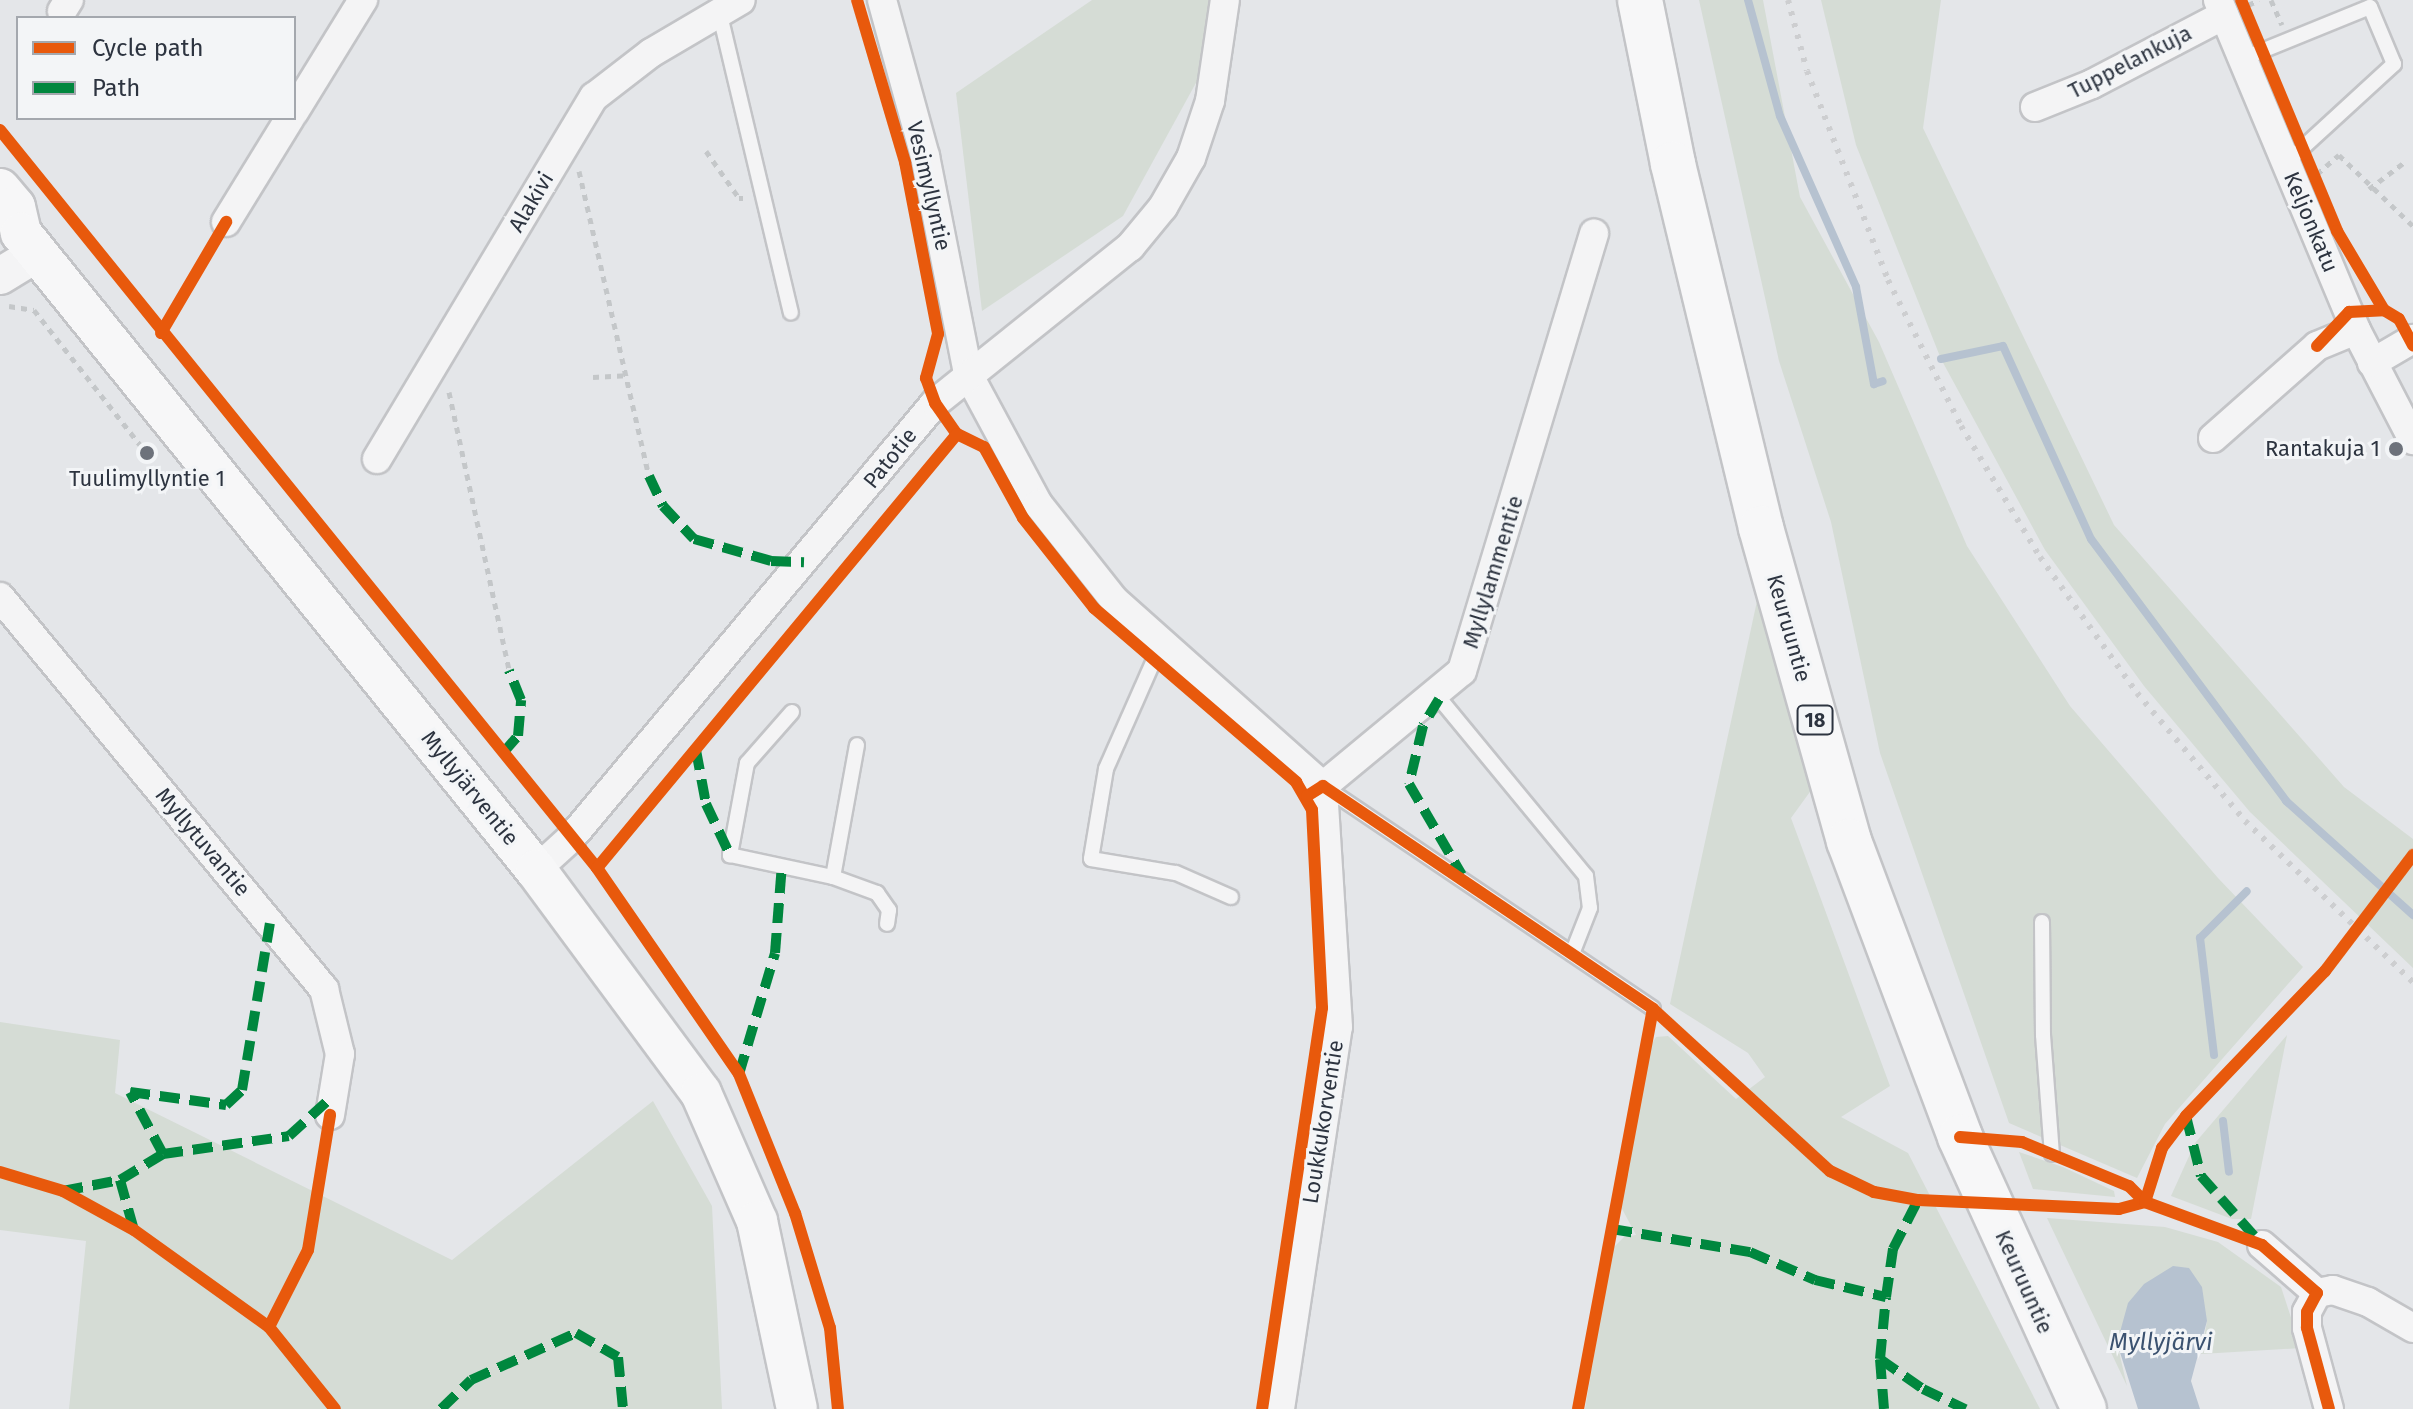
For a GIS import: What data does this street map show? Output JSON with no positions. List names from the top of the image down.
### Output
{
  "streets": {
    "highway": ["Keuruuntie", "18"],
    "main road": ["Myllyjärventie"],
    "street": [
      "Tuppelankuja",
      "Vesimyllyntie",
      "Alakivi",
      "Keljonkatu",
      "Patotie",
      "Myllylammentie",
      "Myllytuvantie",
      "Loukkukorventie"
    ]
  },
  "crossings": [
    ["Tuppelankuja", "Keljonkatu"],
    ["Vesimyllyntie", "Patotie"],
    ["Patotie", "Myllyjärventie"],
    ["Myllylammentie", "Loukkukorventie"]
  ],
  "water": ["Myllyjärvi"],
  "places": ["Rantakuja 1", "Tuulimyllyntie 1"],
  "legend": ["Cycle path", "Path"]
}
